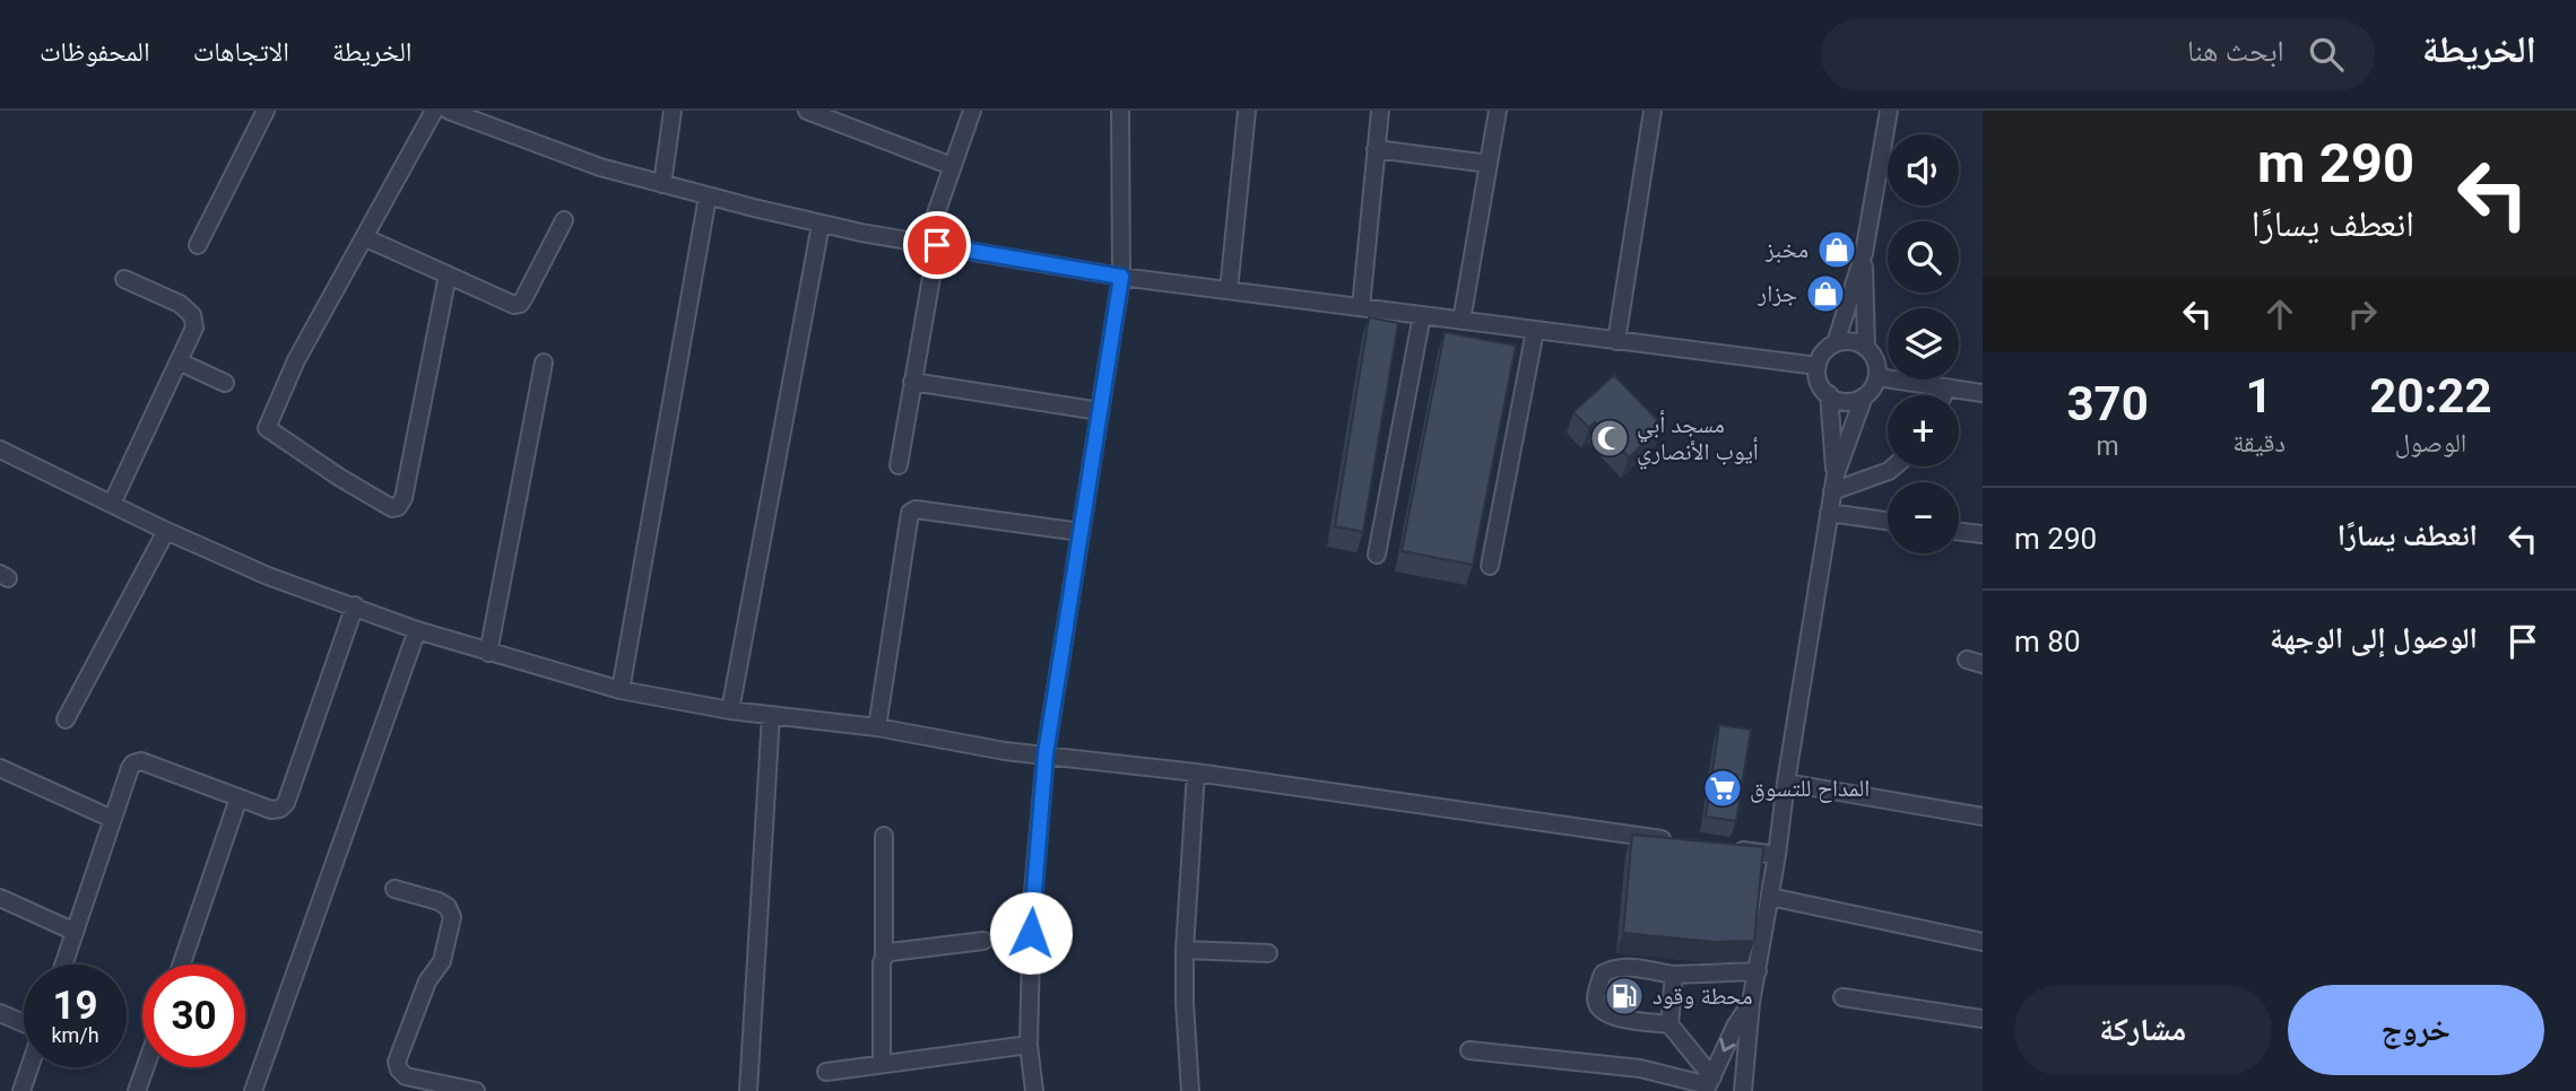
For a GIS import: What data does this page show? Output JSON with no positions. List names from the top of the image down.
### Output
{
  "places": {
    "shop": ["مخبز", "جزار"],
    "mosque": ["مسجد أبي أيوب الأنصاري"],
    "supermarket": ["المداح للتسوق"],
    "fuel station": ["محطة وقود"]
  },
  "page": {
    "header": "الخريطة",
    "search": "ابحث هنا",
    "nav": ["الخريطة", "الاتجاهات", "المحفوظات"],
    "turn": ["290 m", "انعطف يسارًا"],
    "map_buttons": ["+", "−"],
    "eta": [
      "20:22",
      "الوصول",
      "1",
      "دقيقة",
      "370",
      "m"
    ],
    "list": [
      {
        "name": "انعطف يسارًا",
        "value": "290 m"
      },
      {
        "name": "الوصول إلى الوجهة",
        "value": "80 m"
      }
    ],
    "speed": "19 km/h",
    "limit": "30",
    "buttons": ["خروج", "مشاركة"]
  }
}
